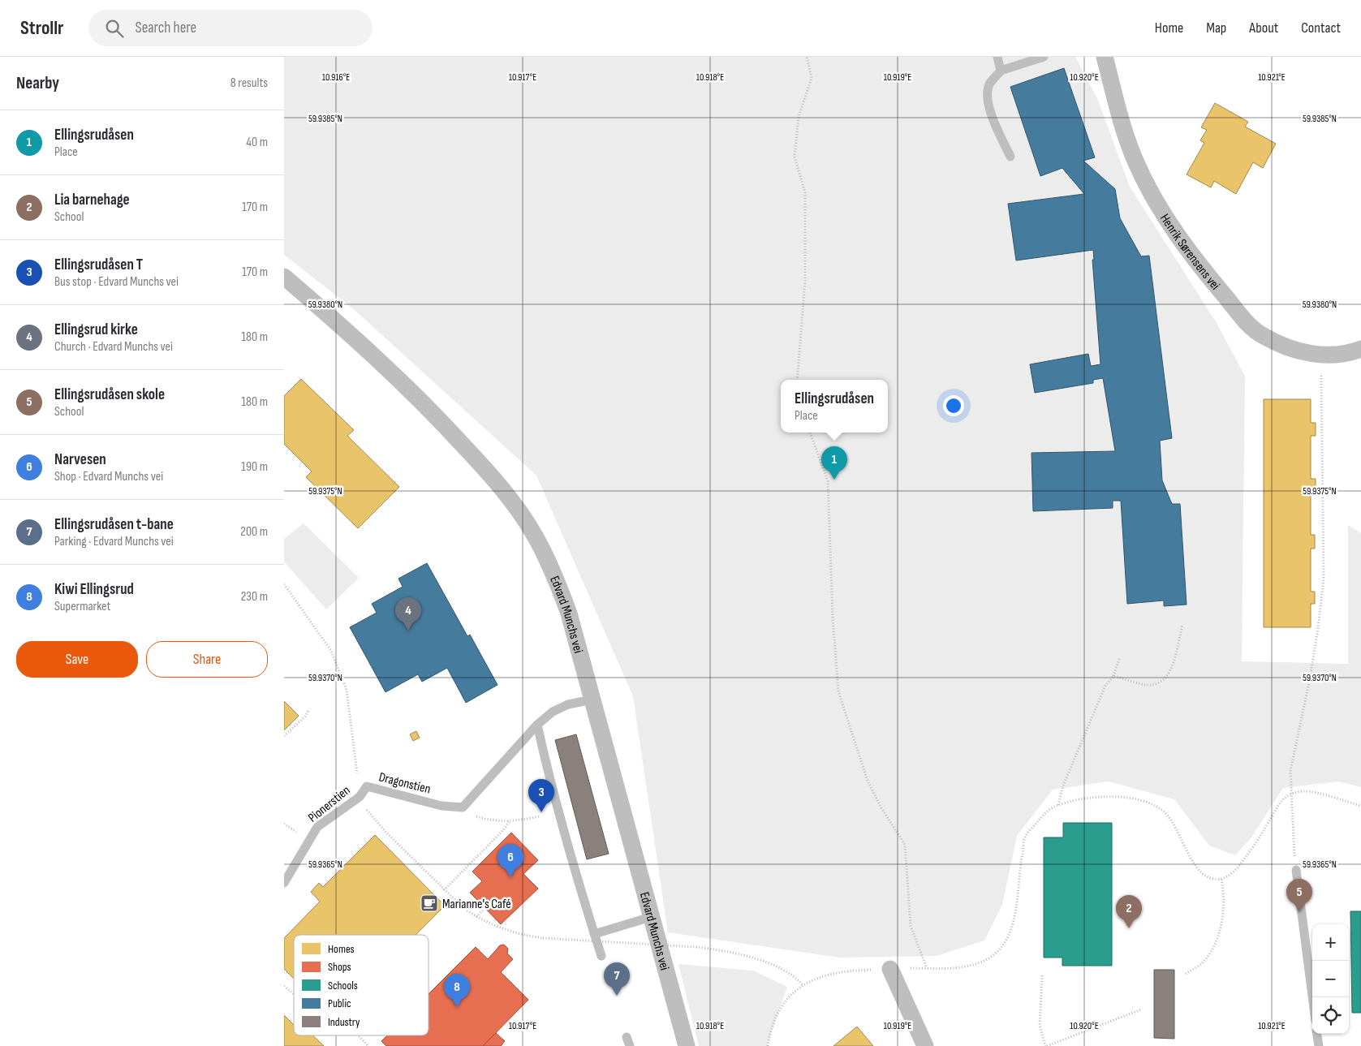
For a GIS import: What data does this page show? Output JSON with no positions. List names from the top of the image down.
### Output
{
  "streets": {
    "street": ["Henrik Sørensens vei", "Edvard Munchs vei"],
    "lane": ["Dragonstien", "Pionerstien"]
  },
  "crossings": [
    ["Dragonstien", "Pionerstien"]
  ],
  "places": {
    "cafe": ["Marianne's Café"]
  },
  "legend": [
    "Homes",
    "Shops",
    "Schools",
    "Public",
    "Industry"
  ],
  "page": {
    "header": "Strollr",
    "search": "Search here",
    "nav": [
      "Home",
      "Map",
      "About",
      "Contact"
    ],
    "heading": ["Nearby", "8 results"],
    "list": [
      {
        "mark": "1",
        "name": "Ellingsrudåsen",
        "note": "Place",
        "value": "40 m"
      },
      {
        "mark": "2",
        "name": "Lia barnehage",
        "note": "School",
        "value": "170 m"
      },
      {
        "mark": "3",
        "name": "Ellingsrudåsen T",
        "note": "Bus stop · Edvard Munchs vei",
        "value": "170 m"
      },
      {
        "mark": "4",
        "name": "Ellingsrud kirke",
        "note": "Church · Edvard Munchs vei",
        "value": "180 m"
      },
      {
        "mark": "5",
        "name": "Ellingsrudåsen skole",
        "note": "School",
        "value": "180 m"
      },
      {
        "mark": "6",
        "name": "Narvesen",
        "note": "Shop · Edvard Munchs vei",
        "value": "190 m"
      },
      {
        "mark": "7",
        "name": "Ellingsrudåsen t-bane",
        "note": "Parking · Edvard Munchs vei",
        "value": "200 m"
      },
      {
        "mark": "8",
        "name": "Kiwi Ellingsrud",
        "note": "Supermarket",
        "value": "230 m"
      }
    ],
    "popup": ["Ellingsrudåsen", "Place"],
    "pins": [
      "1",
      "4",
      "3",
      "6",
      "5",
      "2",
      "7",
      "8"
    ],
    "buttons": ["Save", "Share"],
    "map_buttons": ["+", "−"]
  },
  "coordinates": [
    "10.916°E",
    "10.917°E",
    "10.918°E",
    "10.919°E",
    "10.920°E",
    "10.921°E",
    "59.9385°N",
    "59.9380°N",
    "59.9375°N",
    "59.9370°N",
    "59.9365°N"
  ]
}
